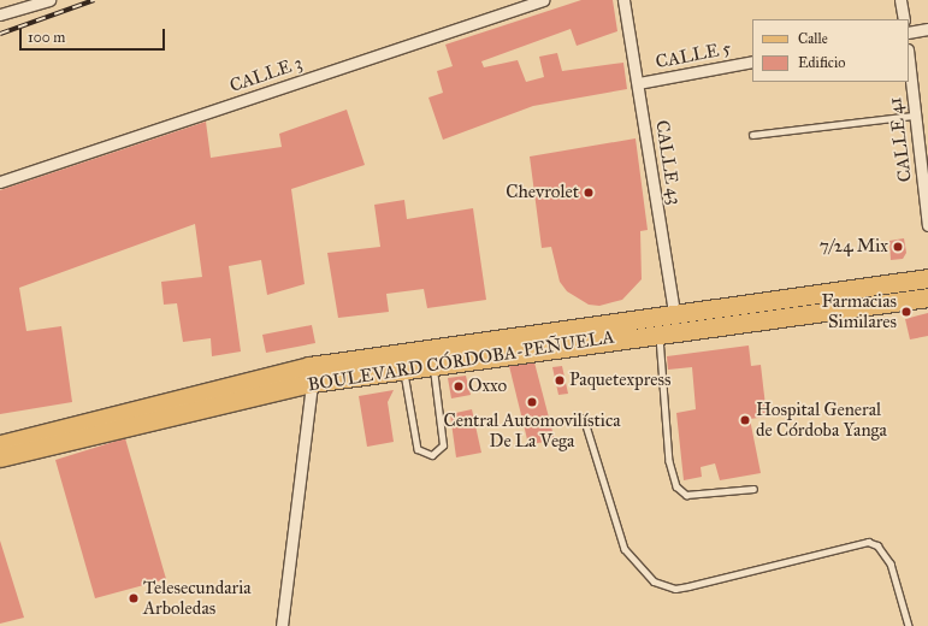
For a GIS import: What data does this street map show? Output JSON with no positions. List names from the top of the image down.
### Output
{
  "streets": {
    "main road": ["BOULEVARD CÓRDOBA-PEÑUELA"],
    "street": [
      "CALLE 5",
      "CALLE 3",
      "CALLE 41",
      "CALLE 43"
    ]
  },
  "crossings": [
    ["CALLE 5", "CALLE 43"],
    ["CALLE 43", "BOULEVARD CÓRDOBA-PEÑUELA"]
  ],
  "places": [
    "Chevrolet",
    "7/24 Mix",
    "Farmacias Similares",
    "Paquetexpress",
    "Oxxo",
    "Central Automovilística De La Vega",
    "Hospital General de Córdoba Yanga",
    "Telesecundaria Arboledas"
  ],
  "legend": ["Calle", "Edificio"],
  "scale_bar": "100 m"
}
